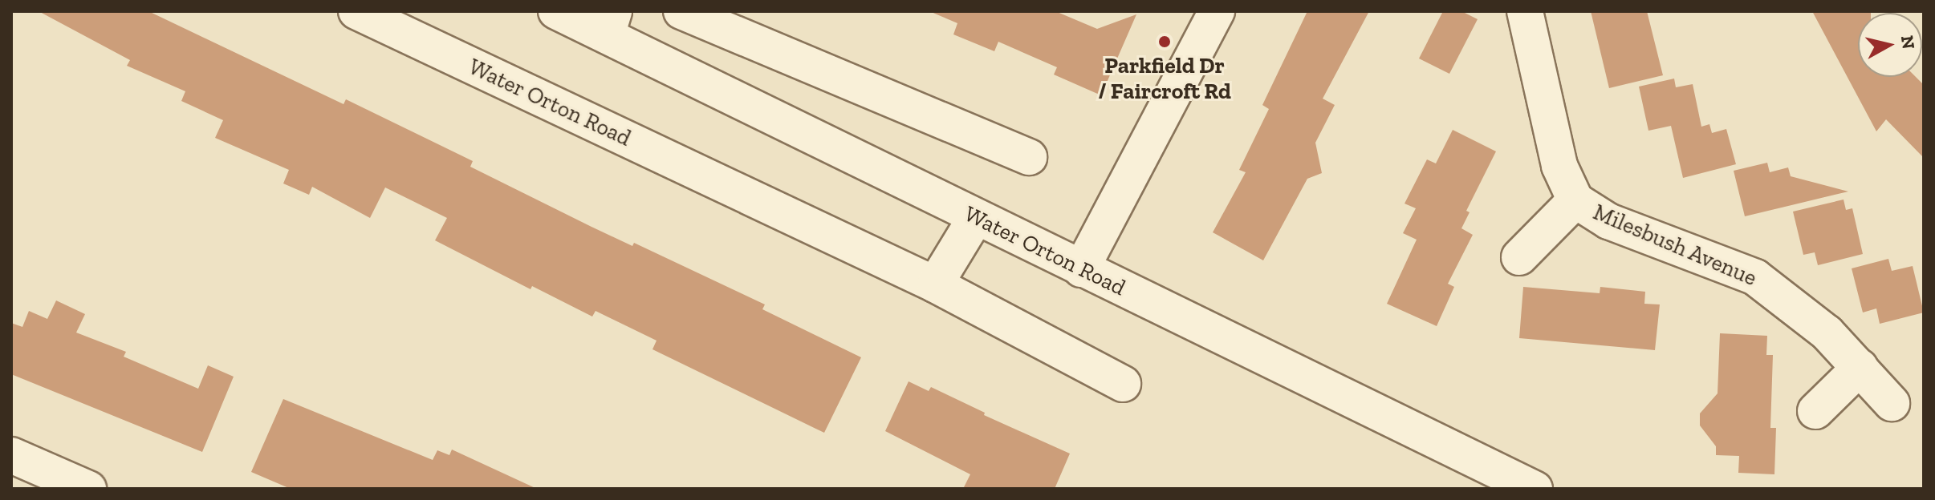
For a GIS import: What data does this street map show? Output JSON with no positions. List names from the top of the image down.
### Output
{
  "streets": {
    "street": ["Water Orton Road", "Milesbush Avenue"]
  },
  "places": ["Parkfield Dr / Faircroft Rd"],
  "north": "right"
}
